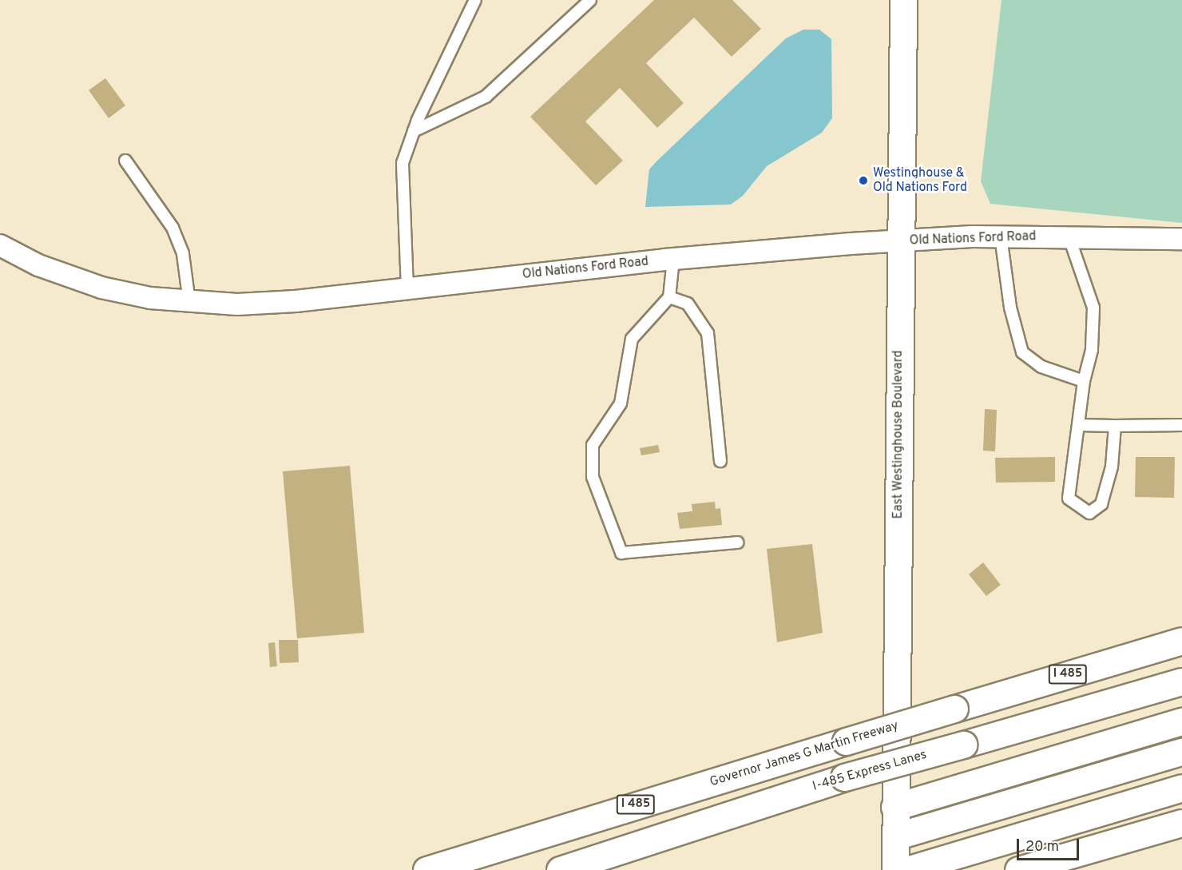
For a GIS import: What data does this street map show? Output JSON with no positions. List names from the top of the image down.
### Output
{
  "streets": {
    "main road": [
      "East Westinghouse Boulevard",
      "I 485",
      "Governor James G Martin Freeway",
      "I-485 Express Lanes"
    ],
    "street": ["Old Nations Ford Road"]
  },
  "crossings": [
    ["Old Nations Ford Road", "East Westinghouse Boulevard"]
  ],
  "places": ["Westinghouse & Old Nations Ford"],
  "scale_bar": "20 m"
}
